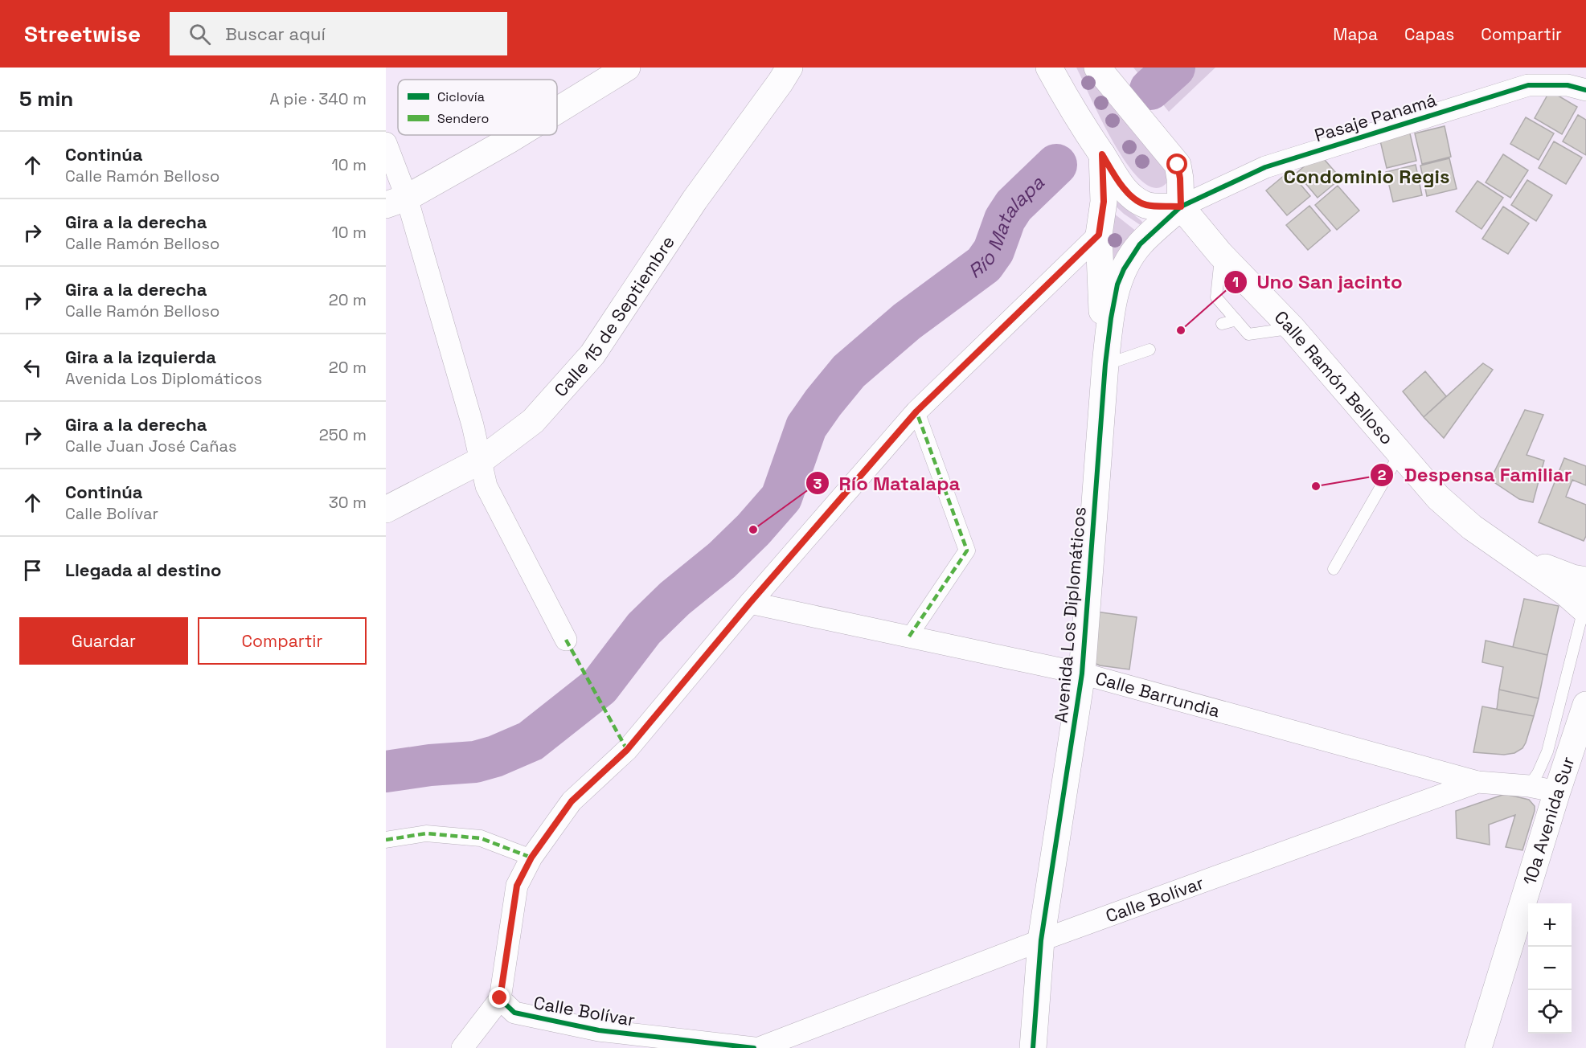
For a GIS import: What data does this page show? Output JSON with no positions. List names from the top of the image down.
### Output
{
  "streets": {
    "street": [
      "Pasaje Panamá",
      "Calle 15 de Septiembre",
      "Calle Ramón Belloso",
      "Avenida Los Diplomáticos",
      "Calle Barrundia",
      "10a Avenida Sur",
      "Calle Bolívar"
    ]
  },
  "crossings": [
    ["Pasaje Panamá", "Calle Ramón Belloso"],
    ["Pasaje Panamá", "Avenida Los Diplomáticos"],
    ["Calle Ramón Belloso", "Avenida Los Diplomáticos"],
    ["Calle Ramón Belloso", "10a Avenida Sur"],
    ["Avenida Los Diplomáticos", "Calle Barrundia"],
    ["Avenida Los Diplomáticos", "Calle Bolívar"],
    ["Calle Barrundia", "Calle Bolívar"],
    ["10a Avenida Sur", "Calle Bolívar"]
  ],
  "districts": ["Condominio Regis"],
  "water": ["Río Matalapa"],
  "places": ["Uno San jacinto", "Despensa Familiar", "Río Matalapa"],
  "legend": ["Ciclovía", "Sendero"],
  "page": {
    "header": "Streetwise",
    "search": "Buscar aquí",
    "nav": ["Mapa", "Capas", "Compartir"],
    "heading": ["5 min", "A pie · 340 m"],
    "list": [
      ["Continúa", "Calle Ramón Belloso", "10 m"],
      ["Gira a la derecha", "Calle Ramón Belloso", "10 m"],
      ["Gira a la derecha", "Calle Ramón Belloso", "20 m"],
      ["Gira a la izquierda", "Avenida Los Diplomáticos", "20 m"],
      ["Gira a la derecha", "Calle Juan José Cañas", "250 m"],
      ["Continúa", "Calle Bolívar", "30 m"],
      "Llegada al destino"
    ],
    "buttons": ["Guardar", "Compartir"],
    "map_buttons": ["+", "−"]
  }
}
